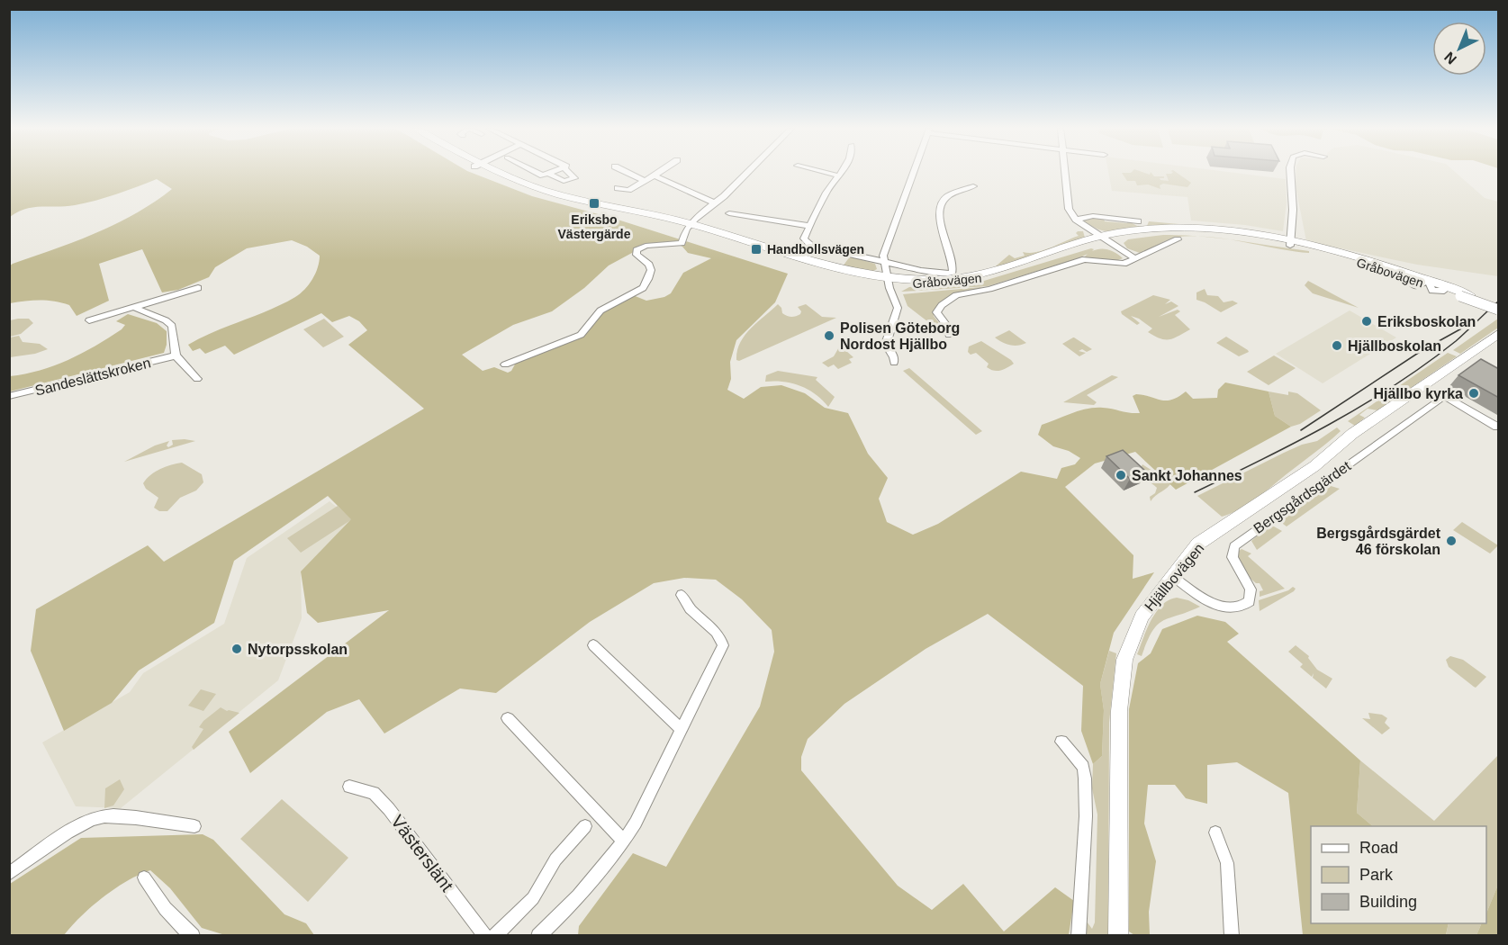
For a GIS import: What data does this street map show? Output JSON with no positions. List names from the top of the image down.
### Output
{
  "streets": {
    "main road": ["Gråbovägen", "Hjällbovägen"],
    "street": ["Sandeslättskroken", "Bergsgårdsgärdet", "Västerslänt"]
  },
  "crossings": [
    ["Bergsgårdsgärdet", "Hjällbovägen"]
  ],
  "places": {
    "transit": ["Eriksbo Västergärde", "Handbollsvägen"],
    "other": [
      "Eriksboskolan",
      "Polisen Göteborg Nordost Hjällbo",
      "Hjällboskolan",
      "Hjällbo kyrka",
      "Sankt Johannes",
      "Bergsgårdsgärdet 46 förskolan",
      "Nytorpsskolan"
    ]
  },
  "legend": ["Road", "Park", "Building"],
  "north": "bottom left"
}
